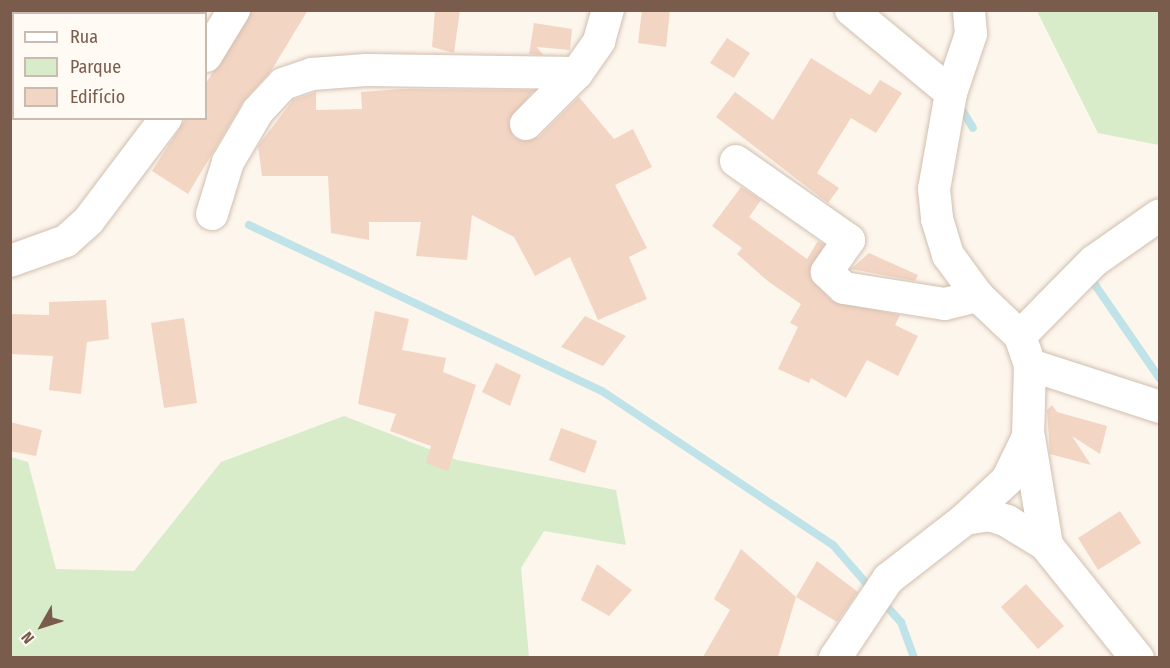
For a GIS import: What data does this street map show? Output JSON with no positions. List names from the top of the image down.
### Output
{
  "legend": ["Rua", "Parque", "Edifício"],
  "north": "bottom left"
}
